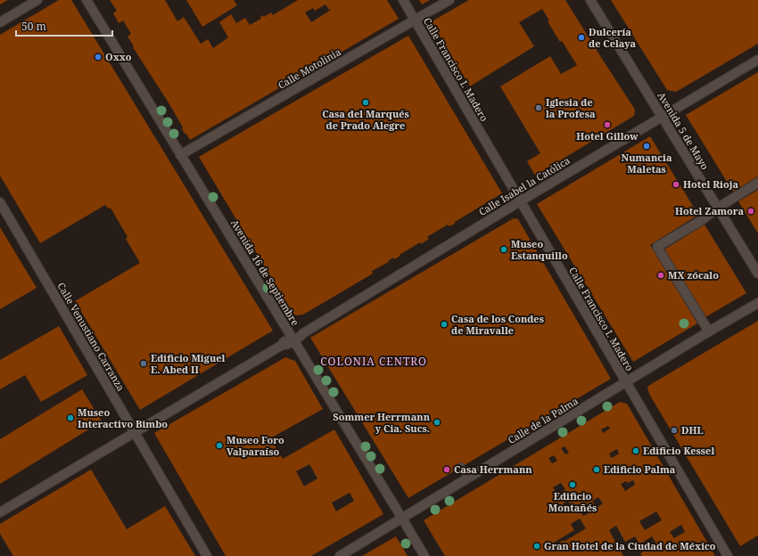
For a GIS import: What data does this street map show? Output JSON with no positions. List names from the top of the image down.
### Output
{
  "streets": {
    "street": [
      "Calle Motolinia",
      "Calle Francisco I. Madero",
      "Avenida 5 de Mayo",
      "Calle Isabel la Católica",
      "Avenida 16 de Septiembre",
      "Calle Venustiano Carranza",
      "Calle de la Palma"
    ]
  },
  "crossings": [
    ["Calle Motolinia", "Calle Francisco I. Madero"],
    ["Calle Motolinia", "Avenida 16 de Septiembre"],
    ["Calle Francisco I. Madero", "Calle Isabel la Católica"],
    ["Calle Francisco I. Madero", "Calle de la Palma"],
    ["Avenida 5 de Mayo", "Calle Isabel la Católica"],
    ["Calle Isabel la Católica", "Avenida 16 de Septiembre"],
    ["Avenida 16 de Septiembre", "Calle de la Palma"]
  ],
  "districts": ["COLONIA CENTRO"],
  "places": [
    "Dulcería de Celaya",
    "Oxxo",
    "Casa del Marqués de Prado Alegre",
    "Iglesia de la Profesa",
    "Hotel Gillow",
    "Numancia Maletas",
    "Hotel Rioja",
    "Hotel Zamora",
    "Museo Estanquillo",
    "MX zócalo",
    "Casa de los Condes de Miravalle",
    "Edificio Miguel E. Abed II",
    "Museo Interactivo Bimbo",
    "Sommer Herrmann y Cia. Sucs.",
    "DHL",
    "Museo Foro Valparaíso",
    "Edificio Kessel",
    "Casa Herrmann",
    "Edificio Palma",
    "Edificio Montañés",
    "Gran Hotel de la Ciudad de México"
  ],
  "scale_bar": "50 m"
}
